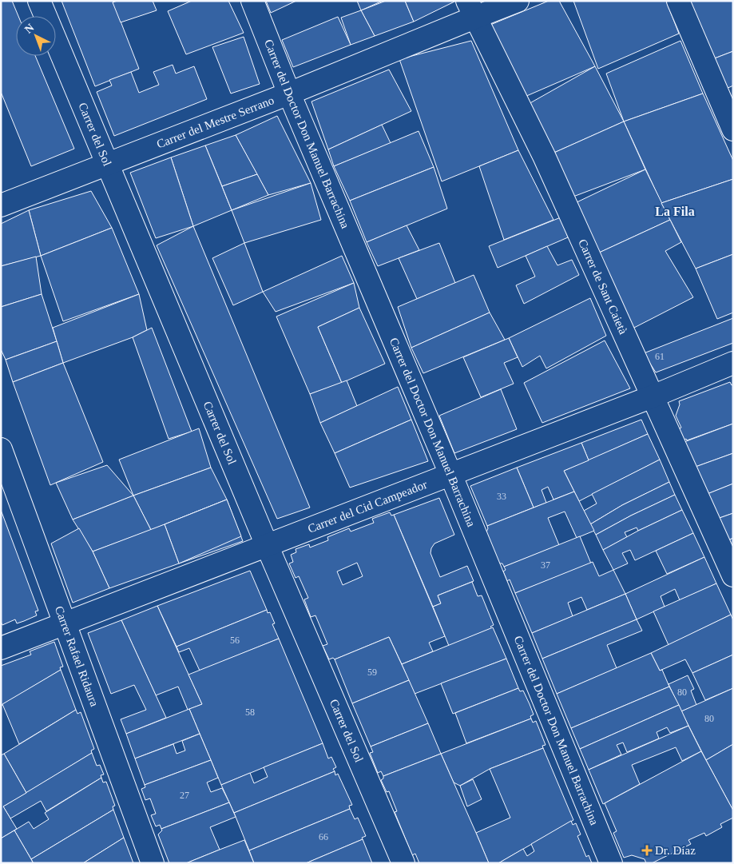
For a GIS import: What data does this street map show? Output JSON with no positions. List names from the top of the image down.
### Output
{
  "streets": {
    "street": [
      "Carrer del Mestre Serrano",
      "Carrer del Doctor Don Manuel Barrachina",
      "Carrer del Sol",
      "Carrer de Sant Caietà",
      "Carrer del Cid Campeador",
      "Carrer Rafael Ridaura"
    ]
  },
  "crossings": [
    ["Carrer del Mestre Serrano", "Carrer del Doctor Don Manuel Barrachina"],
    ["Carrer del Mestre Serrano", "Carrer del Sol"],
    ["Carrer del Mestre Serrano", "Carrer de Sant Caietà"],
    ["Carrer del Doctor Don Manuel Barrachina", "Carrer del Cid Campeador"],
    ["Carrer del Sol", "Carrer del Cid Campeador"],
    ["Carrer de Sant Caietà", "Carrer del Cid Campeador"],
    ["Carrer del Cid Campeador", "Carrer Rafael Ridaura"]
  ],
  "districts": ["La Fila"],
  "places": {
    "health": ["Dr. Díaz"]
  },
  "house_numbers": [
    "61",
    "33",
    "37",
    "56",
    "59",
    "80",
    "58",
    "80",
    "27",
    "66"
  ],
  "north": "top left"
}
